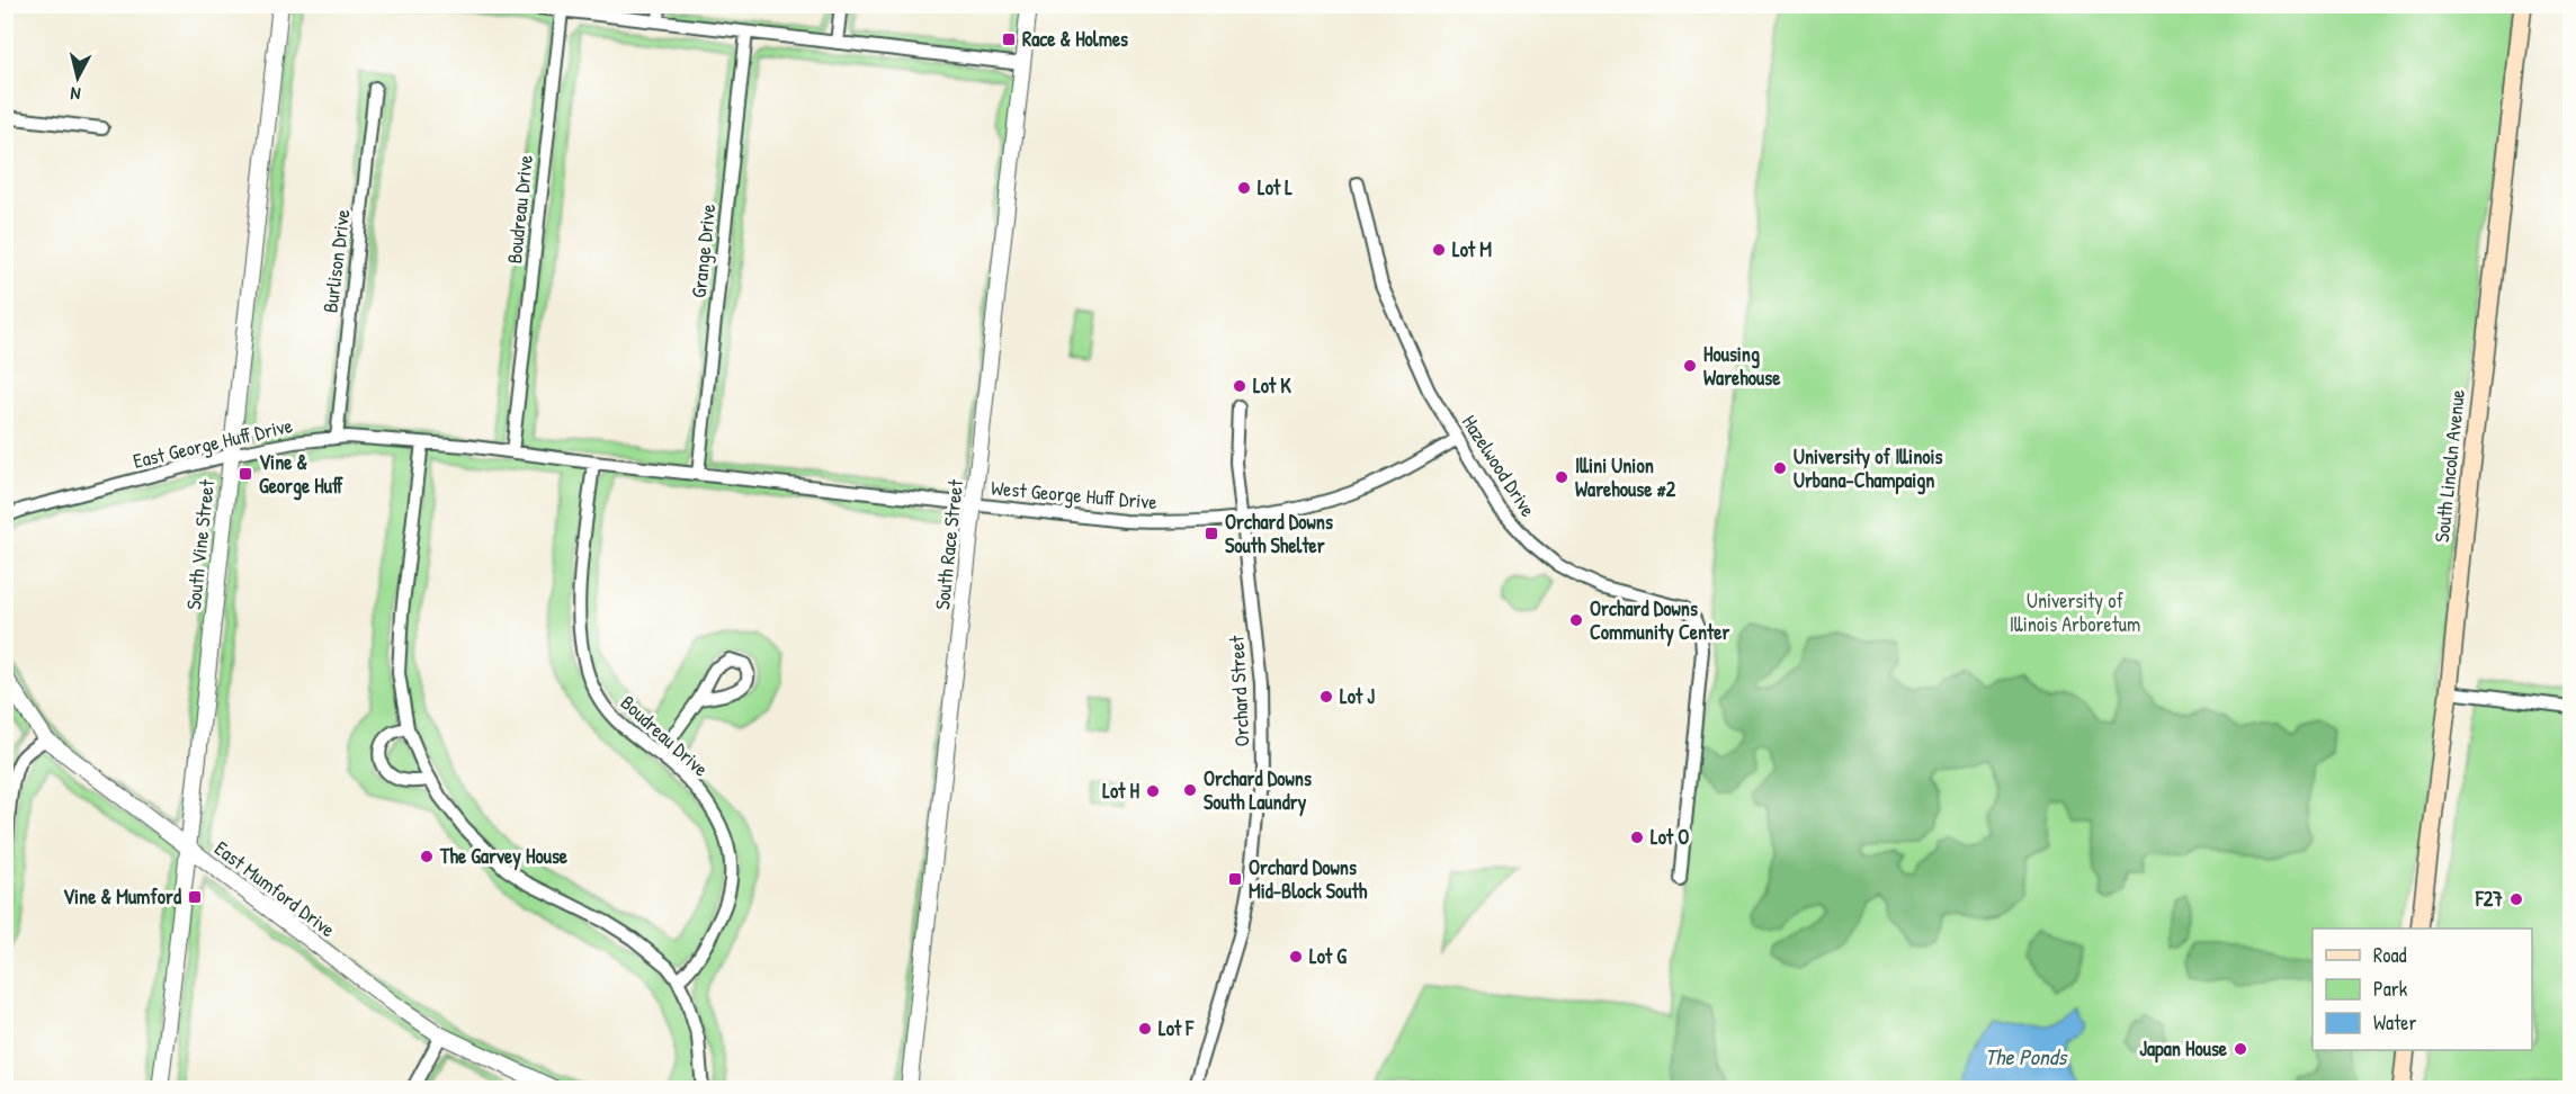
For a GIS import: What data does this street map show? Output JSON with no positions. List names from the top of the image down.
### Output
{
  "streets": {
    "main road": ["South Lincoln Avenue"],
    "street": [
      "Boudreau Drive",
      "Grange Drive",
      "Burlison Drive",
      "East George Huff Drive",
      "Hazelwood Drive",
      "West George Huff Drive",
      "South Vine Street",
      "South Race Street",
      "Orchard Street",
      "East Mumford Drive"
    ]
  },
  "crossings": [
    ["Boudreau Drive", "East George Huff Drive"],
    ["Boudreau Drive", "West George Huff Drive"],
    ["Grange Drive", "West George Huff Drive"],
    ["Burlison Drive", "East George Huff Drive"],
    ["East George Huff Drive", "West George Huff Drive"],
    ["East George Huff Drive", "South Vine Street"],
    ["Hazelwood Drive", "West George Huff Drive"],
    ["West George Huff Drive", "South Race Street"],
    ["West George Huff Drive", "Orchard Street"],
    ["South Vine Street", "East Mumford Drive"]
  ],
  "water": ["The Ponds"],
  "parks": ["University of Illinois Arboretum"],
  "places": {
    "transit": [
      "Race & Holmes",
      "Vine & George Huff",
      "Orchard Downs South Shelter",
      "Orchard Downs Mid-Block South",
      "Vine & Mumford"
    ],
    "other": [
      "Lot L",
      "Lot M",
      "Housing Warehouse",
      "Lot K",
      "University of Illinois Urbana-Champaign",
      "Illini Union Warehouse #2",
      "Orchard Downs Community Center",
      "Lot J",
      "Orchard Downs South Laundry",
      "Lot H",
      "Lot O",
      "The Garvey House",
      "F27",
      "Lot G",
      "Lot F",
      "Japan House"
    ]
  },
  "legend": ["Road", "Park", "Water"],
  "north": "bottom"
}
